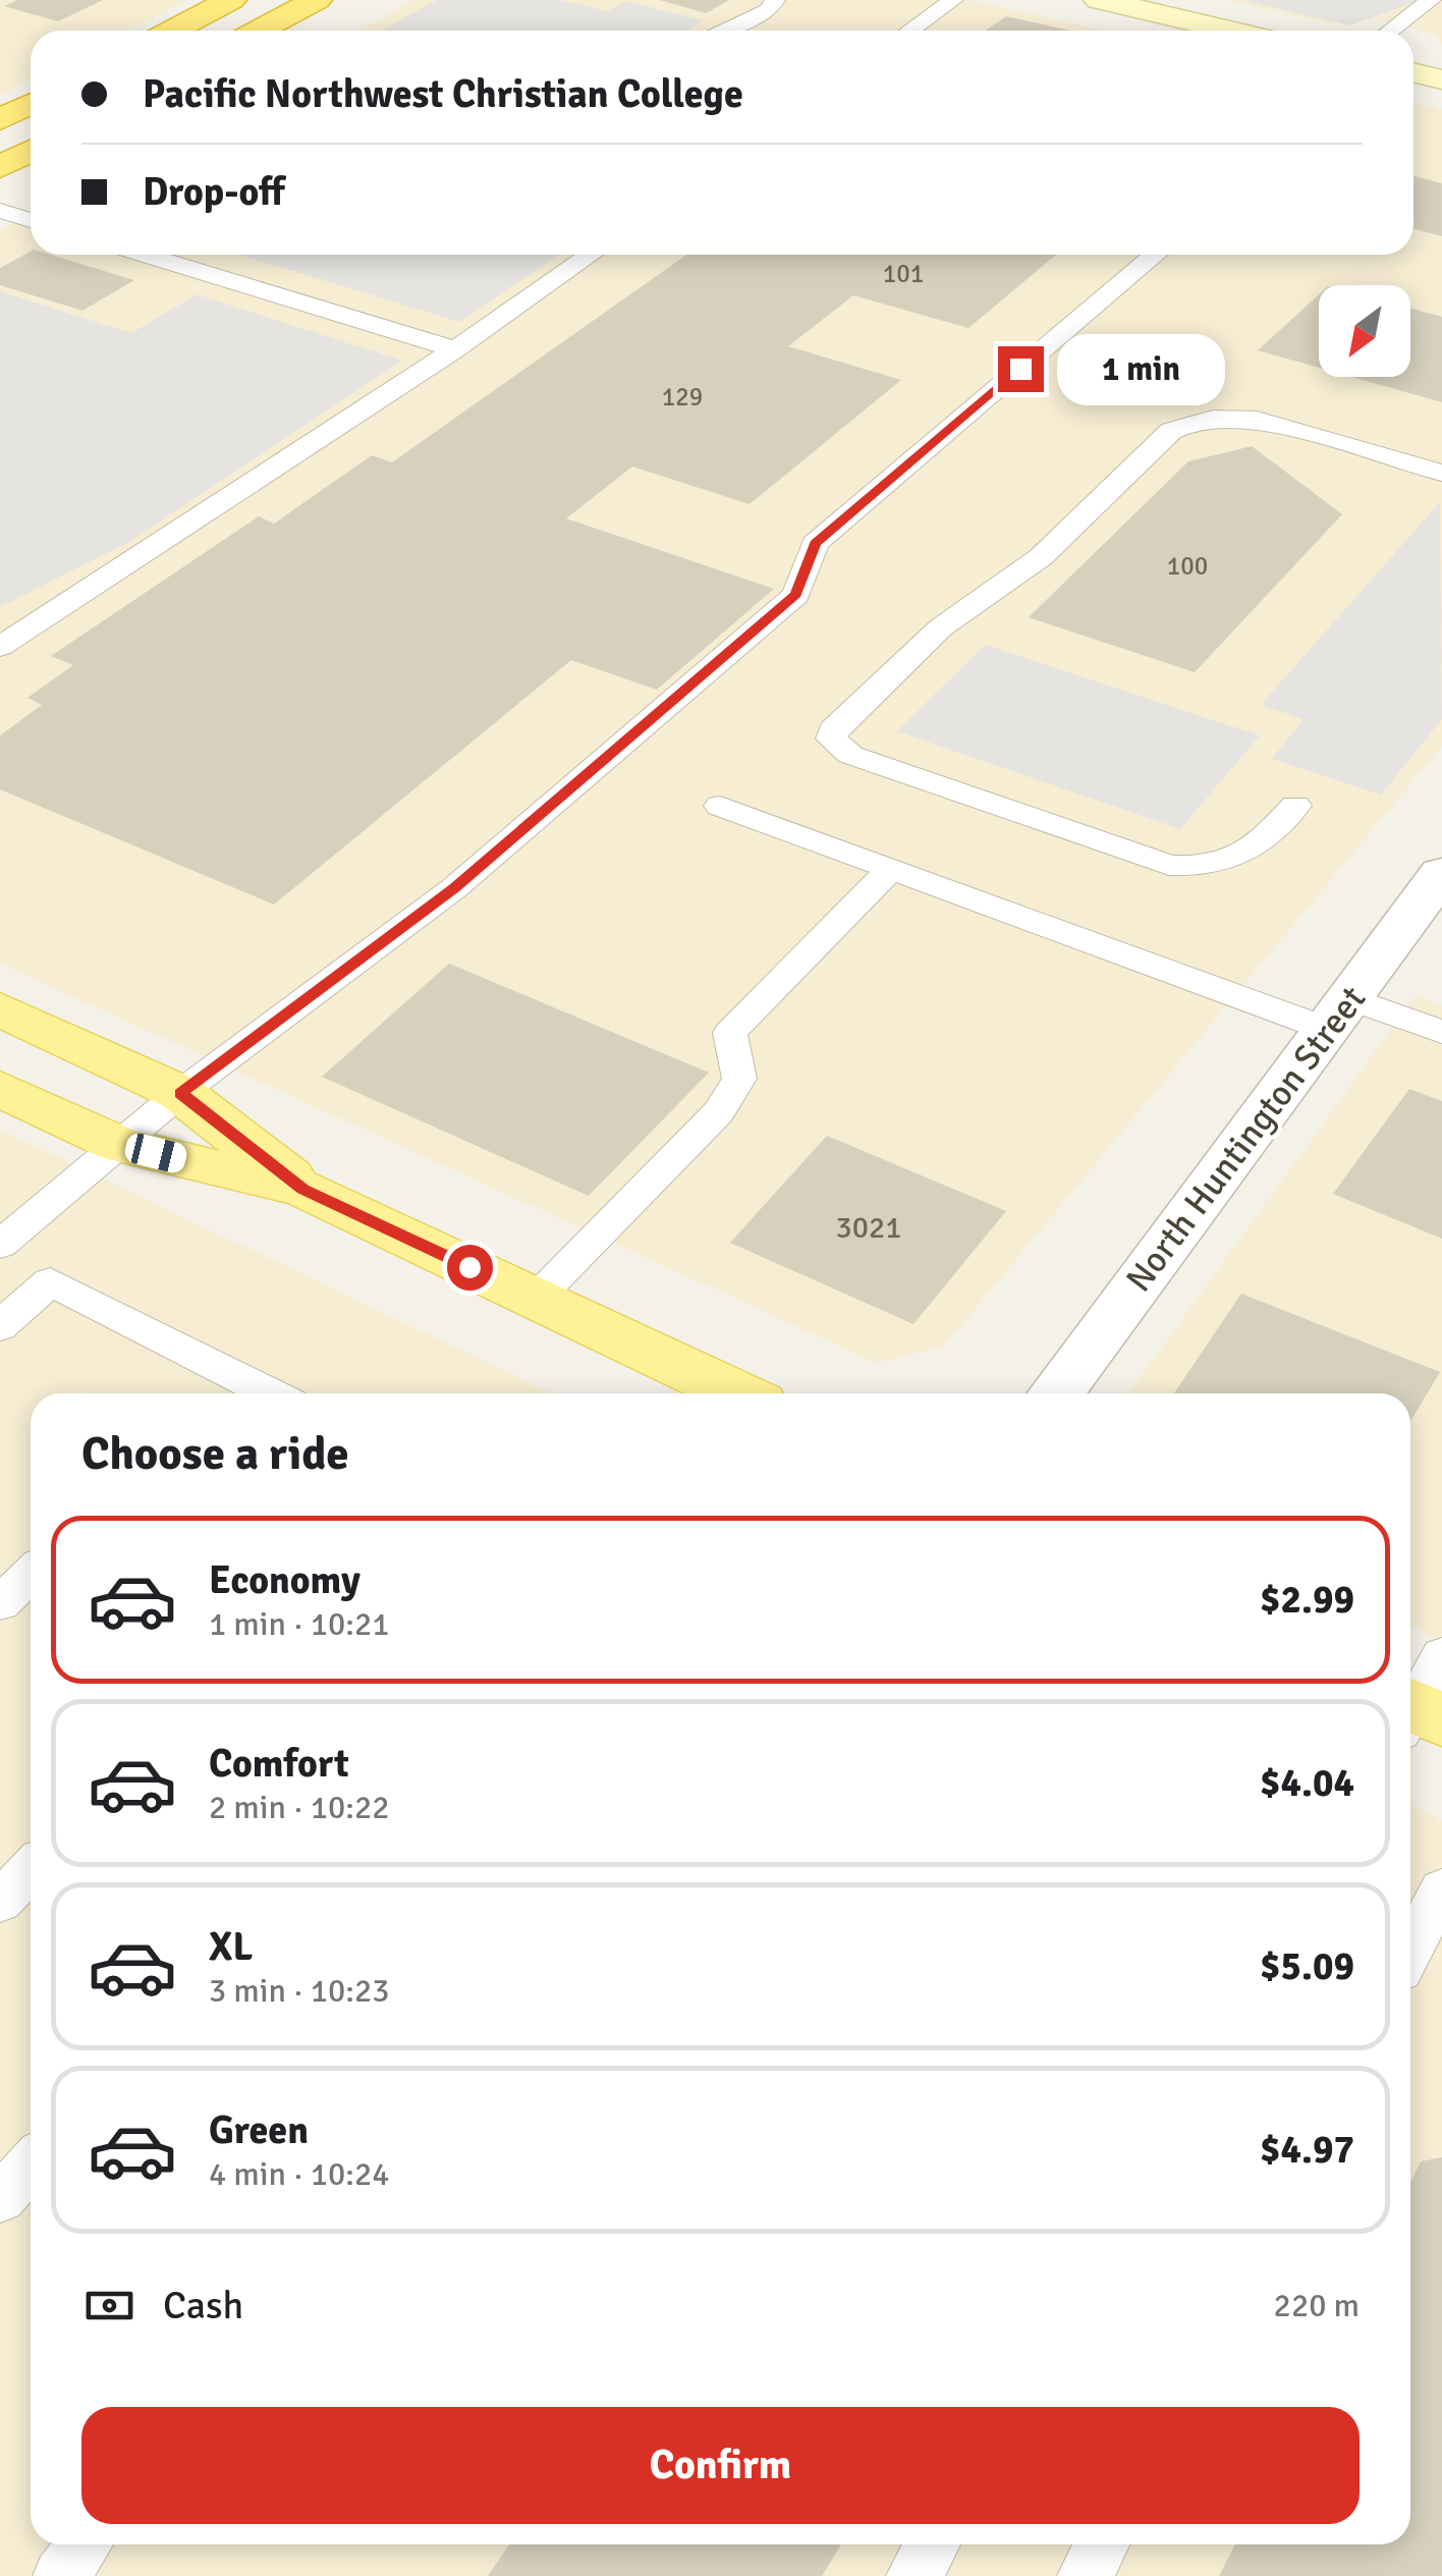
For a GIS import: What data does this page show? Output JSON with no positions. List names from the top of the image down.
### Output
{
  "streets": {
    "street": ["North Huntington Street"]
  },
  "house_numbers": [
    "101",
    "129",
    "100",
    "3021"
  ],
  "north": "bottom left",
  "page": {
    "banner": ["Pacific Northwest Christian College", "Drop-off"],
    "bubble": "1 min",
    "heading": "Choose a ride",
    "list": [
      {
        "name": "Economy",
        "note": "1 min · 10:21",
        "value": "$2.99"
      },
      {
        "name": "Comfort",
        "note": "2 min · 10:22",
        "value": "$4.04"
      },
      {
        "name": "XL",
        "note": "3 min · 10:23",
        "value": "$5.09"
      },
      {
        "name": "Green",
        "note": "4 min · 10:24",
        "value": "$4.97"
      }
    ],
    "pay": ["Cash", "220 m"],
    "buttons": "Confirm"
  }
}
